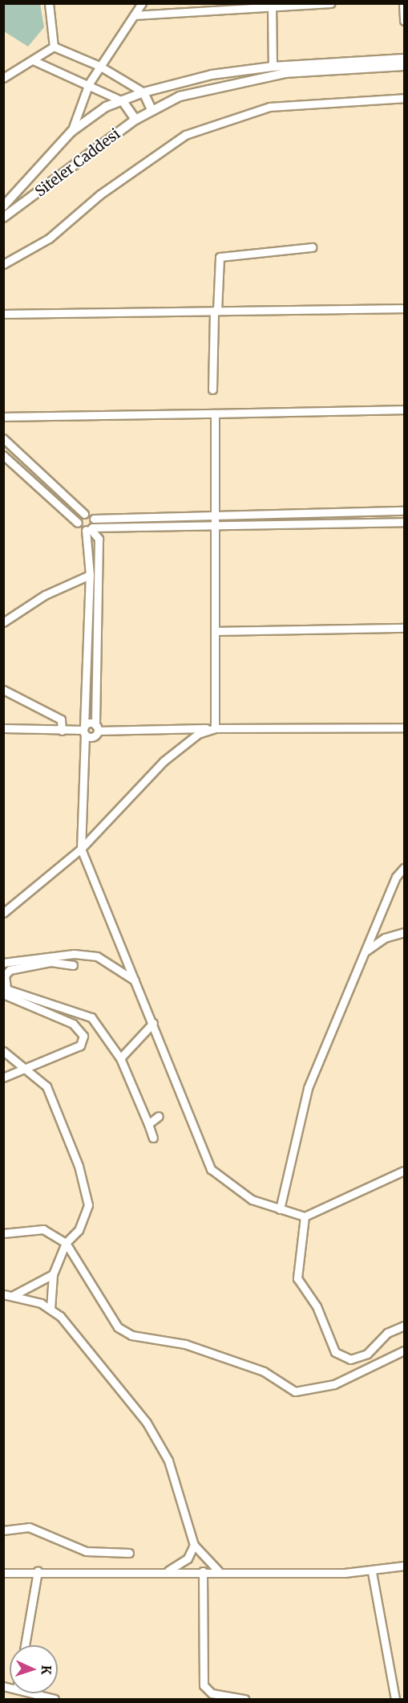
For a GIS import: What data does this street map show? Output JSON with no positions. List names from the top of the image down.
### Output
{
  "streets": {
    "main road": ["Siteler Caddesi"]
  },
  "north": "right"
}
